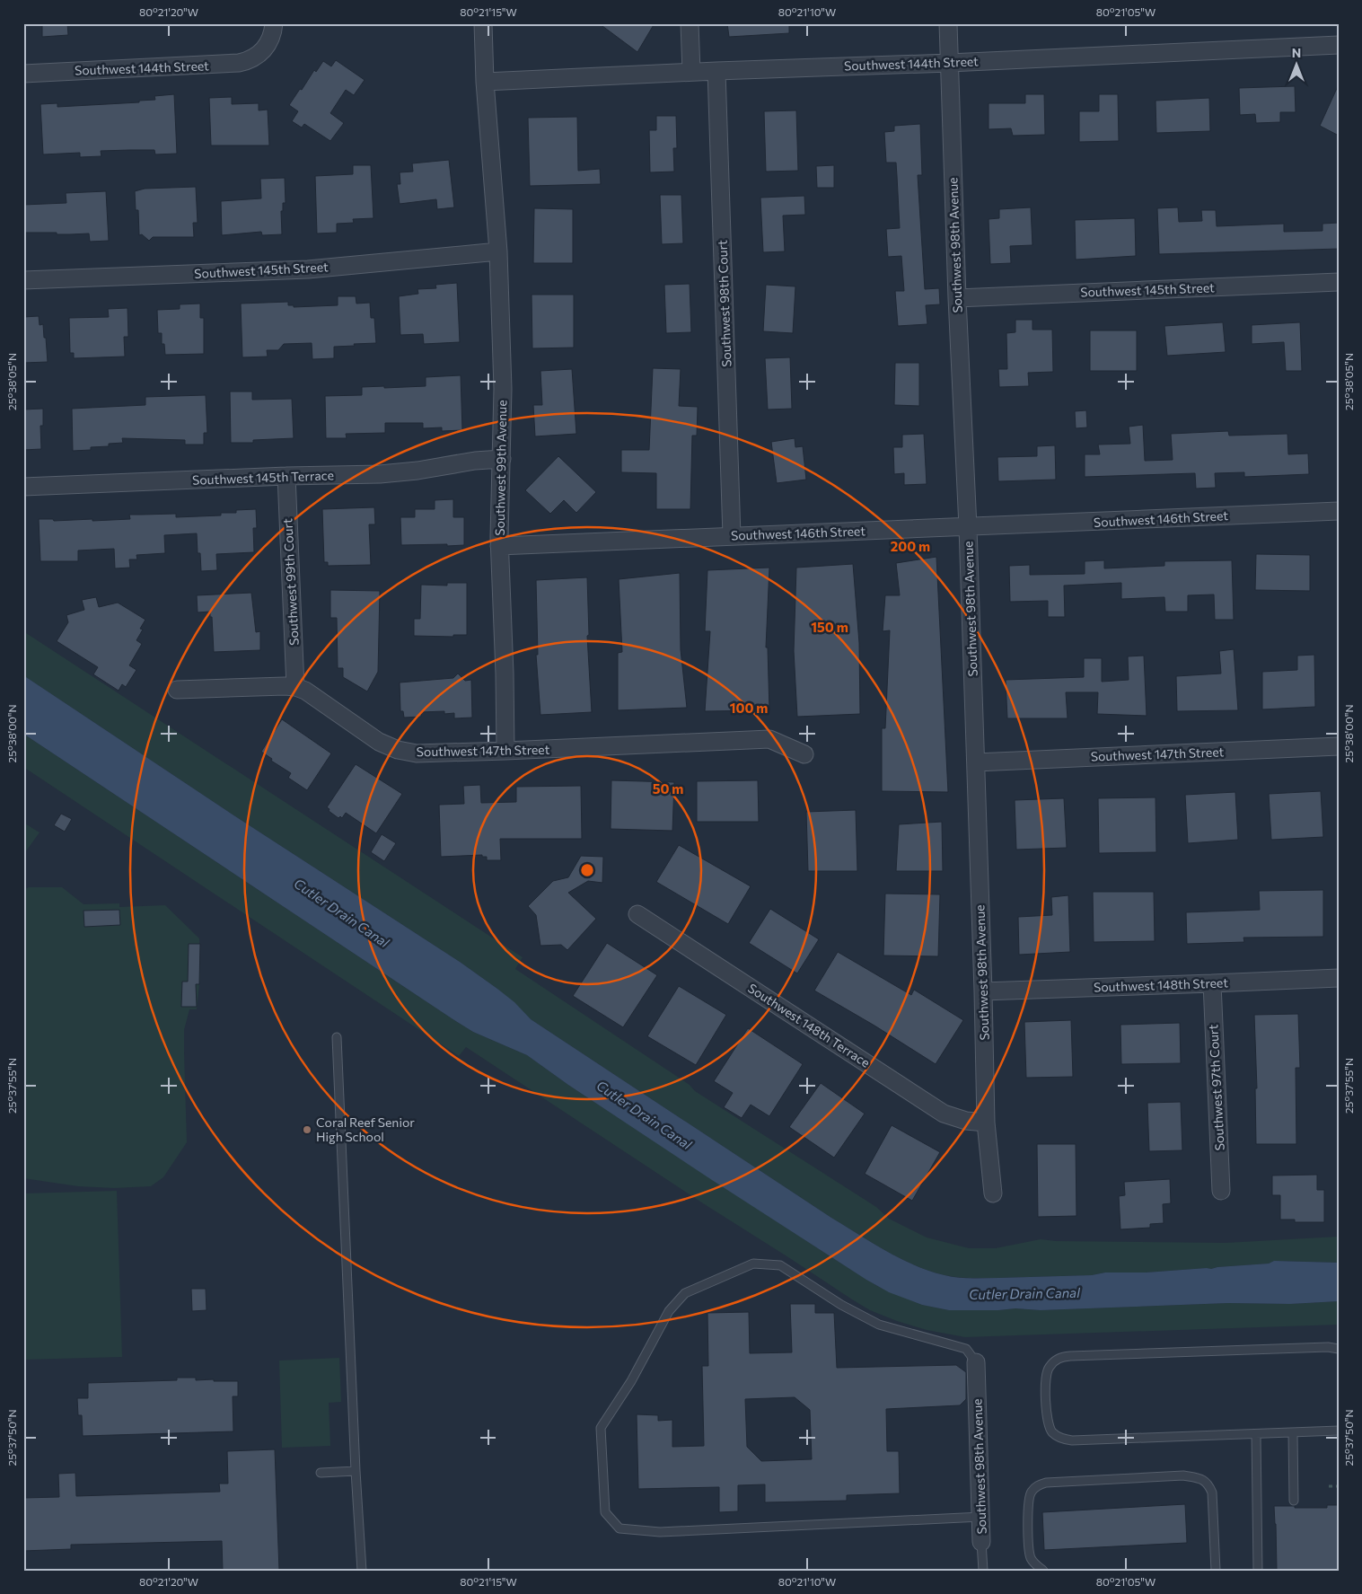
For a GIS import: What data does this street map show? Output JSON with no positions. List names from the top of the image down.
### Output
{
  "streets": {
    "street": [
      "Southwest 144th Street",
      "Southwest 98th Avenue",
      "Southwest 145th Street",
      "Southwest 98th Court",
      "Southwest 99th Avenue",
      "Southwest 145th Terrace",
      "Southwest 146th Street",
      "Southwest 99th Court",
      "Southwest 147th Street",
      "Southwest 148th Street",
      "Southwest 148th Terrace",
      "Southwest 97th Court"
    ]
  },
  "crossings": [
    ["Southwest 144th Street", "Southwest 98th Avenue"],
    ["Southwest 144th Street", "Southwest 98th Court"],
    ["Southwest 144th Street", "Southwest 99th Avenue"],
    ["Southwest 98th Avenue", "Southwest 145th Street"],
    ["Southwest 98th Avenue", "Southwest 146th Street"],
    ["Southwest 98th Avenue", "Southwest 147th Street"],
    ["Southwest 98th Avenue", "Southwest 148th Street"],
    ["Southwest 98th Avenue", "Southwest 148th Terrace"],
    ["Southwest 145th Street", "Southwest 99th Avenue"],
    ["Southwest 98th Court", "Southwest 146th Street"],
    ["Southwest 99th Avenue", "Southwest 145th Terrace"],
    ["Southwest 99th Avenue", "Southwest 146th Street"],
    ["Southwest 99th Avenue", "Southwest 147th Street"],
    ["Southwest 145th Terrace", "Southwest 99th Court"],
    ["Southwest 99th Court", "Southwest 147th Street"],
    ["Southwest 148th Street", "Southwest 97th Court"]
  ],
  "water": ["Cutler Drain Canal"],
  "places": ["Coral Reef Senior High School"],
  "north": "top",
  "coordinates": [
    "80°21'20\"W",
    "80°21'15\"W",
    "80°21'10\"W",
    "80°21'05\"W",
    "25°38'05\"N",
    "25°38'00\"N",
    "25°37'55\"N",
    "25°37'50\"N"
  ],
  "rings": [
    "200 m",
    "150 m",
    "100 m",
    "50 m"
  ]
}
